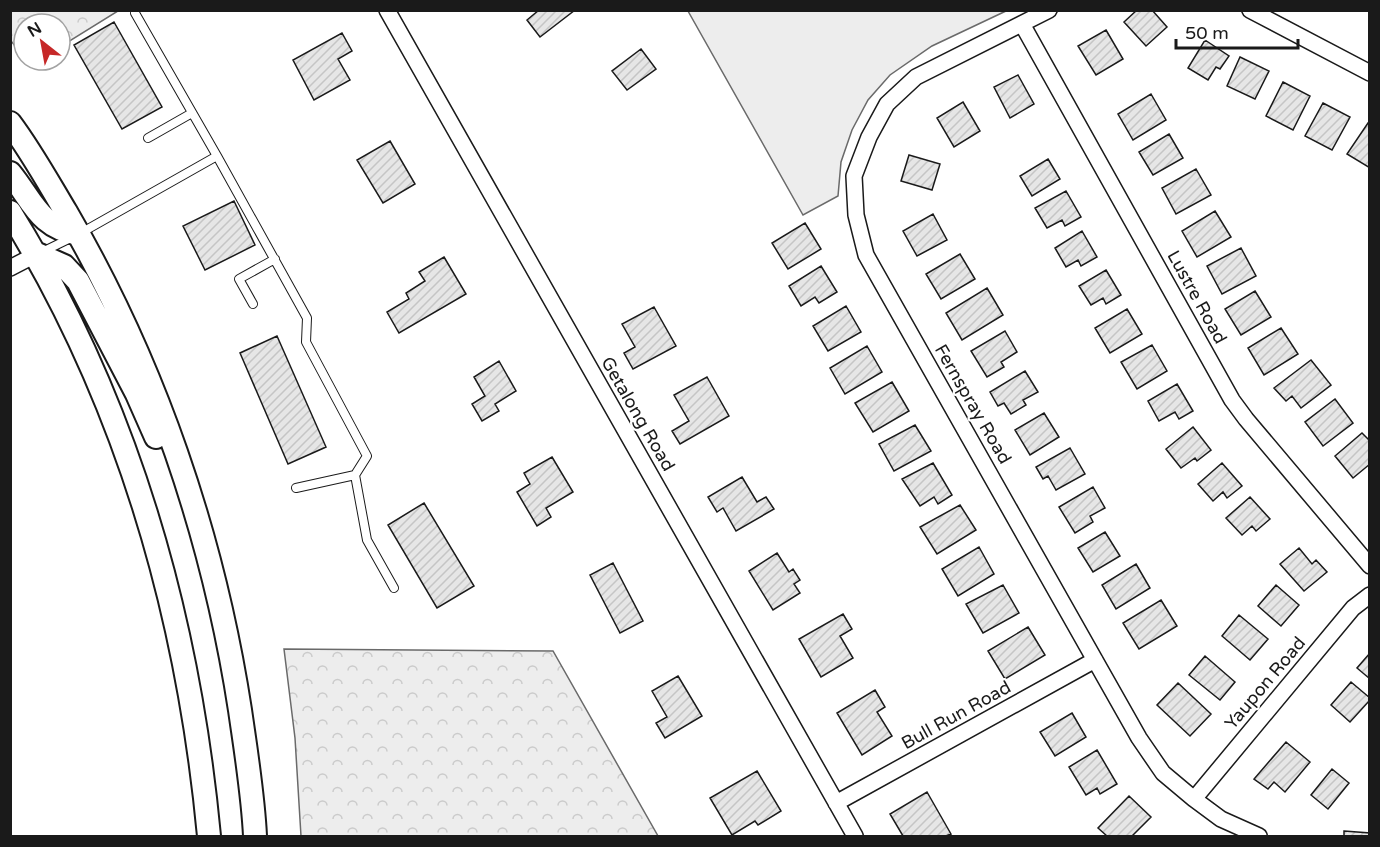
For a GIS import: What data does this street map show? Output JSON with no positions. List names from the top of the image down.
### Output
{
  "streets": {
    "street": [
      "Lustre Road",
      "Fernspray Road",
      "Getalong Road",
      "Yaupon Road",
      "Bull Run Road"
    ]
  },
  "crossings": [
    ["Lustre Road", "Fernspray Road"],
    ["Fernspray Road", "Yaupon Road"],
    ["Fernspray Road", "Bull Run Road"],
    ["Getalong Road", "Bull Run Road"]
  ],
  "scale_bar": "50 m",
  "north": "top left"
}
